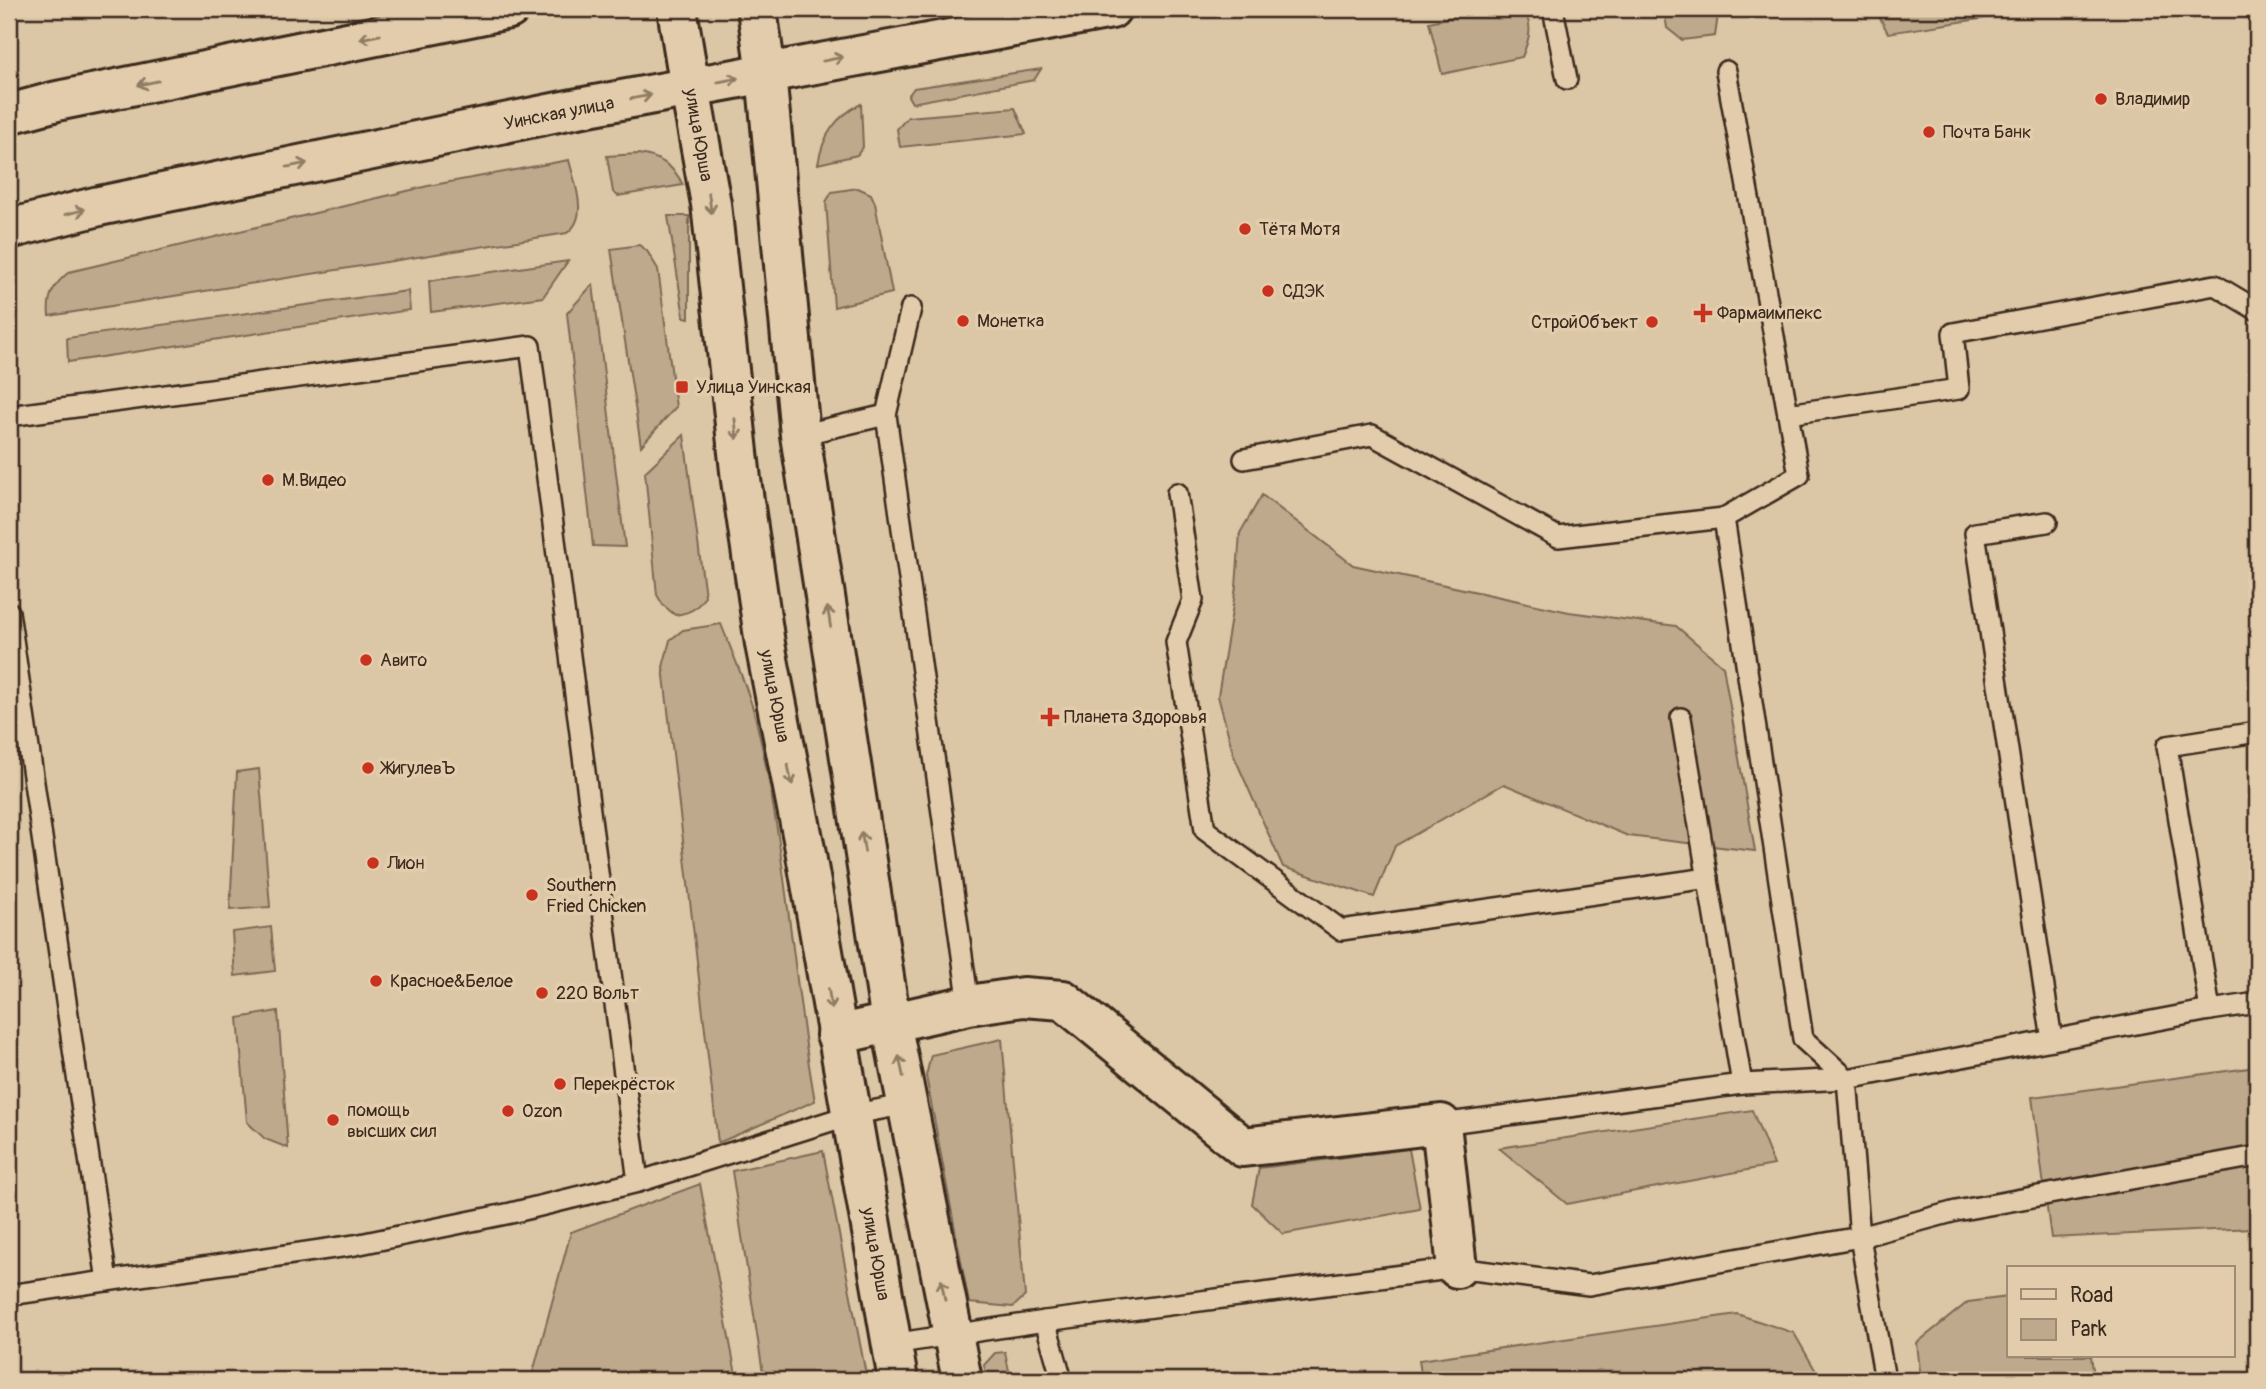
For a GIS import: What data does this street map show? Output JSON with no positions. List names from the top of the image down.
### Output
{
  "streets": {
    "street": ["Уинская улица", "улица Юрша"]
  },
  "crossings": [
    ["Уинская улица", "улица Юрша"]
  ],
  "places": {
    "other": [
      "Владимир",
      "Почта Банк",
      "Тётя Мотя",
      "СДЭК",
      "Монетка",
      "СтройОбъект",
      "М.Видео",
      "Авито",
      "ЖигулевЪ",
      "Лион",
      "Southern Fried Chicken",
      "Красное&Белое",
      "220 Вольт",
      "Перекрёсток",
      "Ozon",
      "помощь высших сил"
    ],
    "health": ["Фармаимпекс", "Планета Здоровья"],
    "transit": ["Улица Уинская"]
  },
  "legend": ["Road", "Park"]
}
